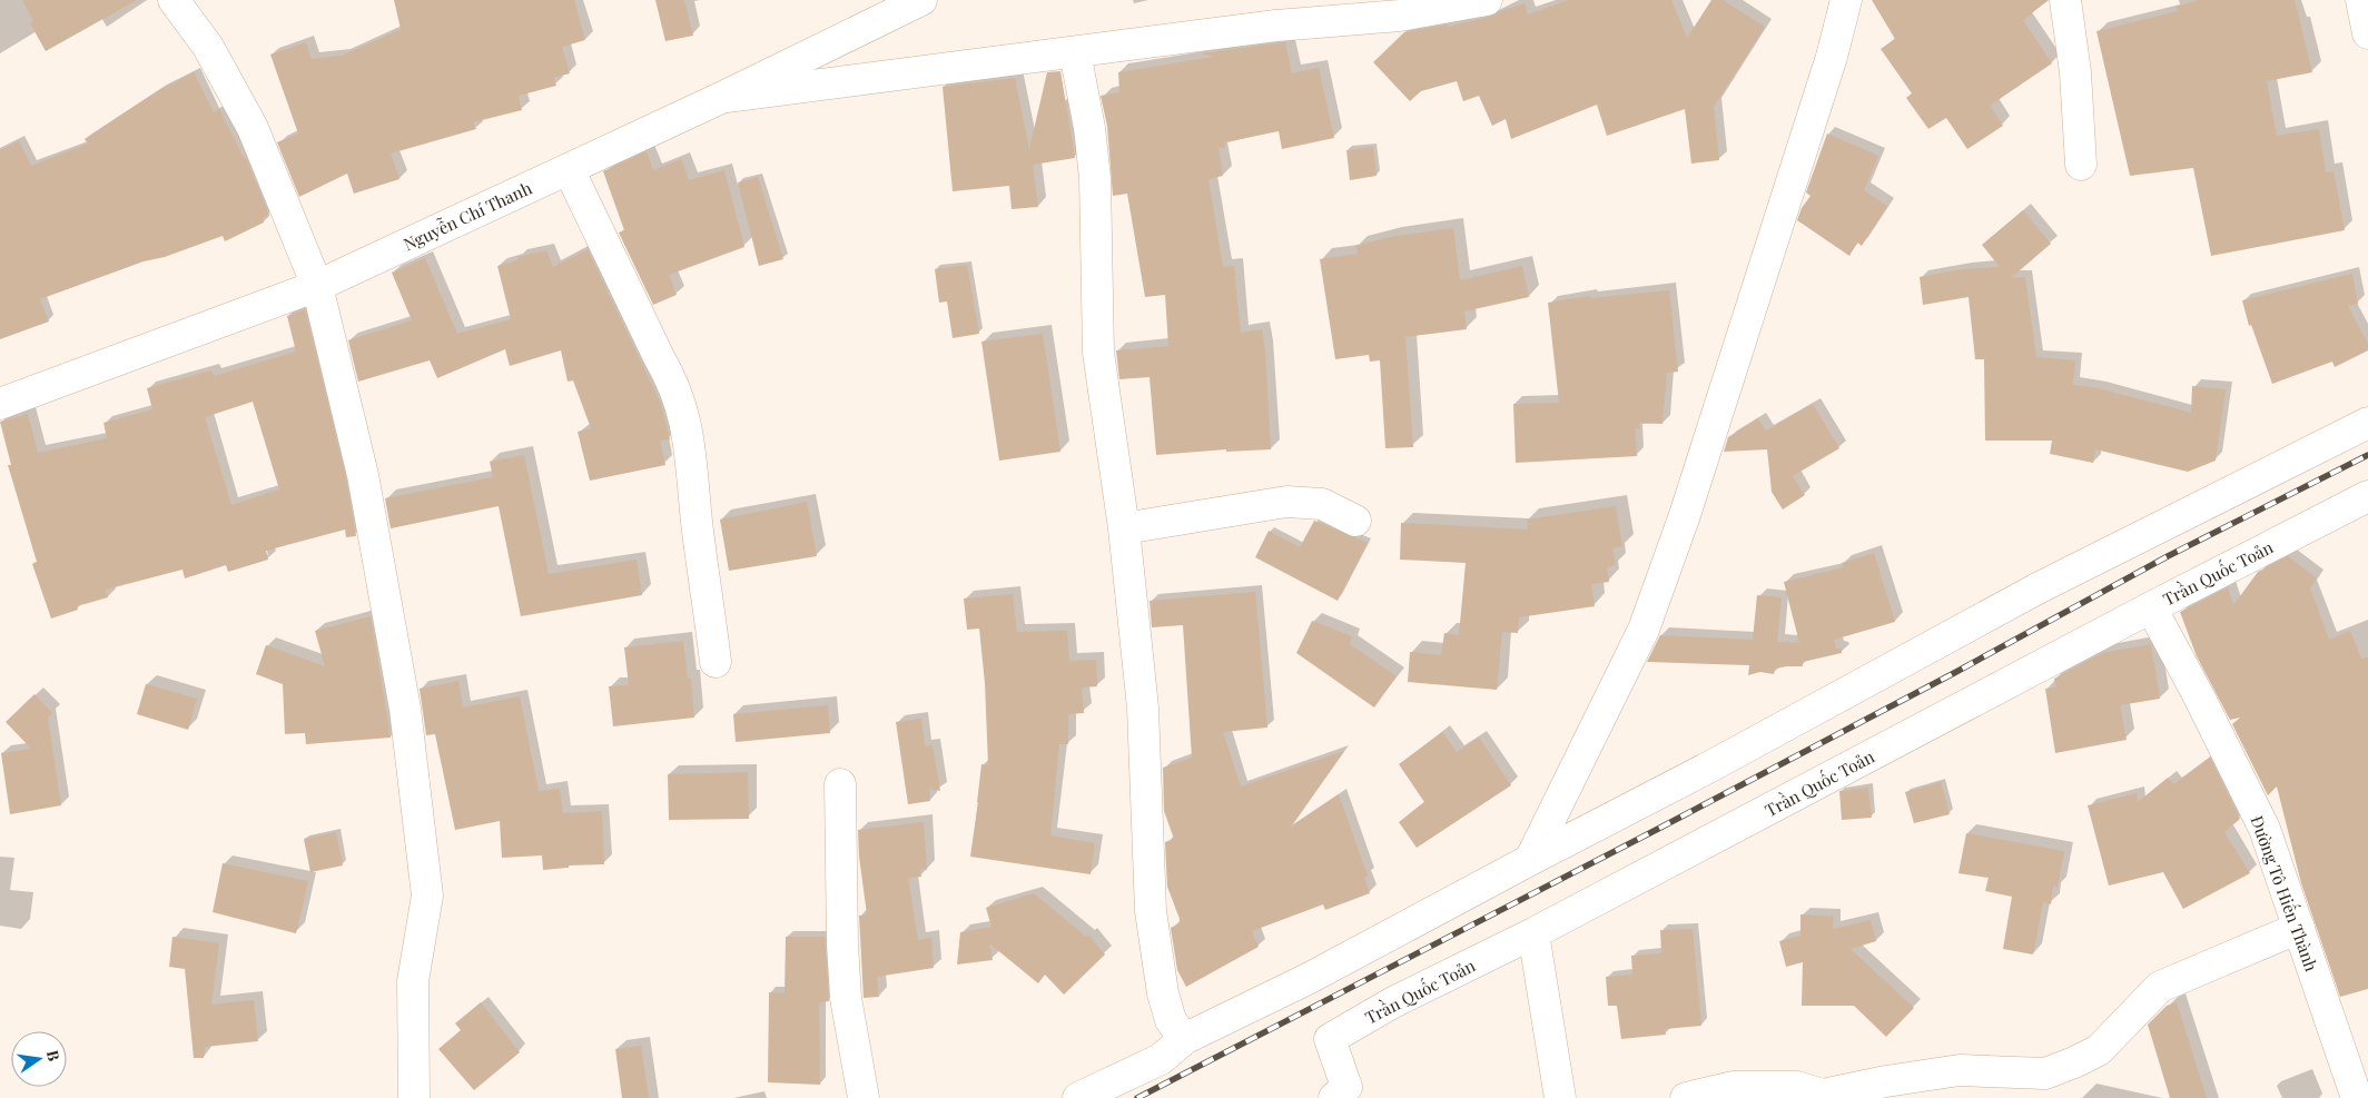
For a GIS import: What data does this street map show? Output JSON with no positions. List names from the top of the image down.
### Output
{
  "streets": {
    "street": ["Nguyễn Chí Thanh", "Trần Quốc Toản", "Đường Tô Hiến Thành"]
  },
  "crossings": [
    ["Trần Quốc Toản", "Đường Tô Hiến Thành"]
  ],
  "north": "right"
}
